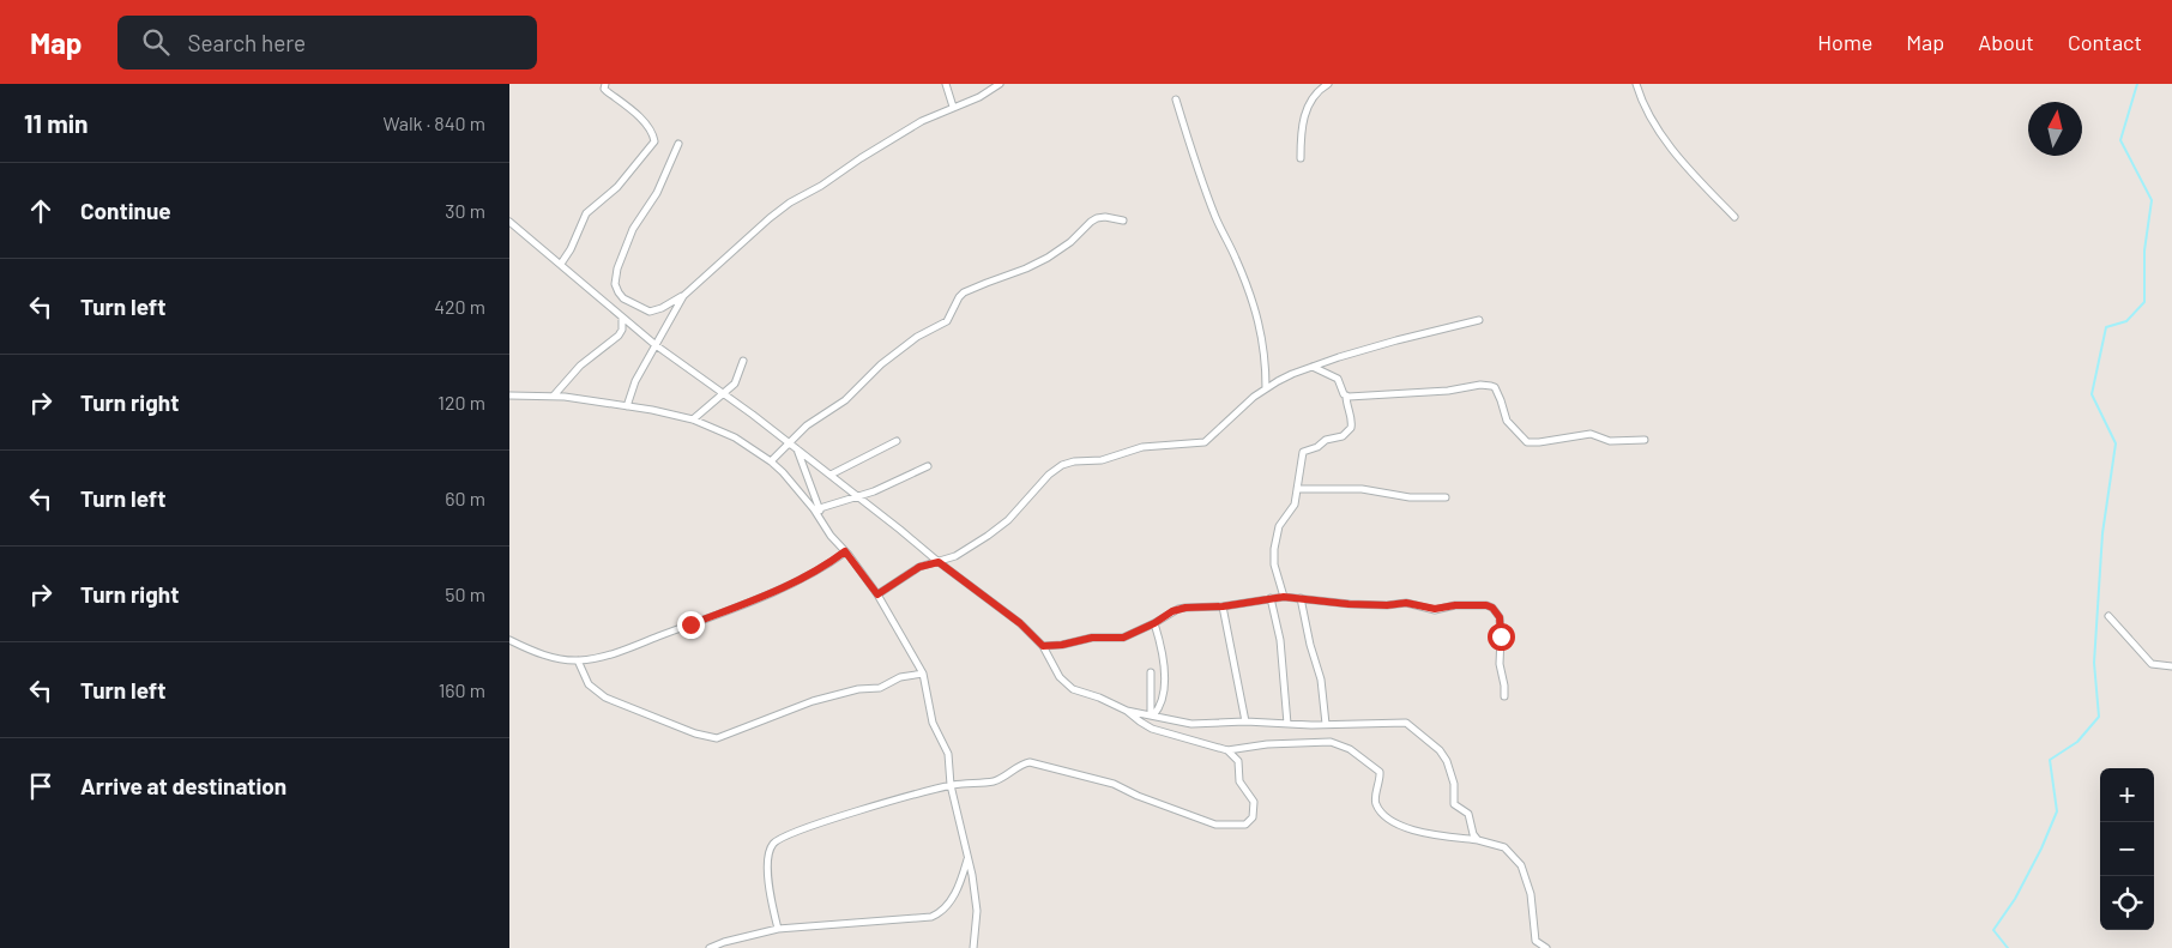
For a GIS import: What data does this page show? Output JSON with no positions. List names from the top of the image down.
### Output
{
  "north": "top",
  "page": {
    "header": "Map",
    "search": "Search here",
    "nav": [
      "Home",
      "Map",
      "About",
      "Contact"
    ],
    "heading": ["11 min", "Walk · 840 m"],
    "list": [
      ["Continue", "30 m"],
      ["Turn left", "420 m"],
      ["Turn right", "120 m"],
      ["Turn left", "60 m"],
      ["Turn right", "50 m"],
      ["Turn left", "160 m"],
      "Arrive at destination"
    ],
    "map_buttons": ["+", "−"]
  }
}
